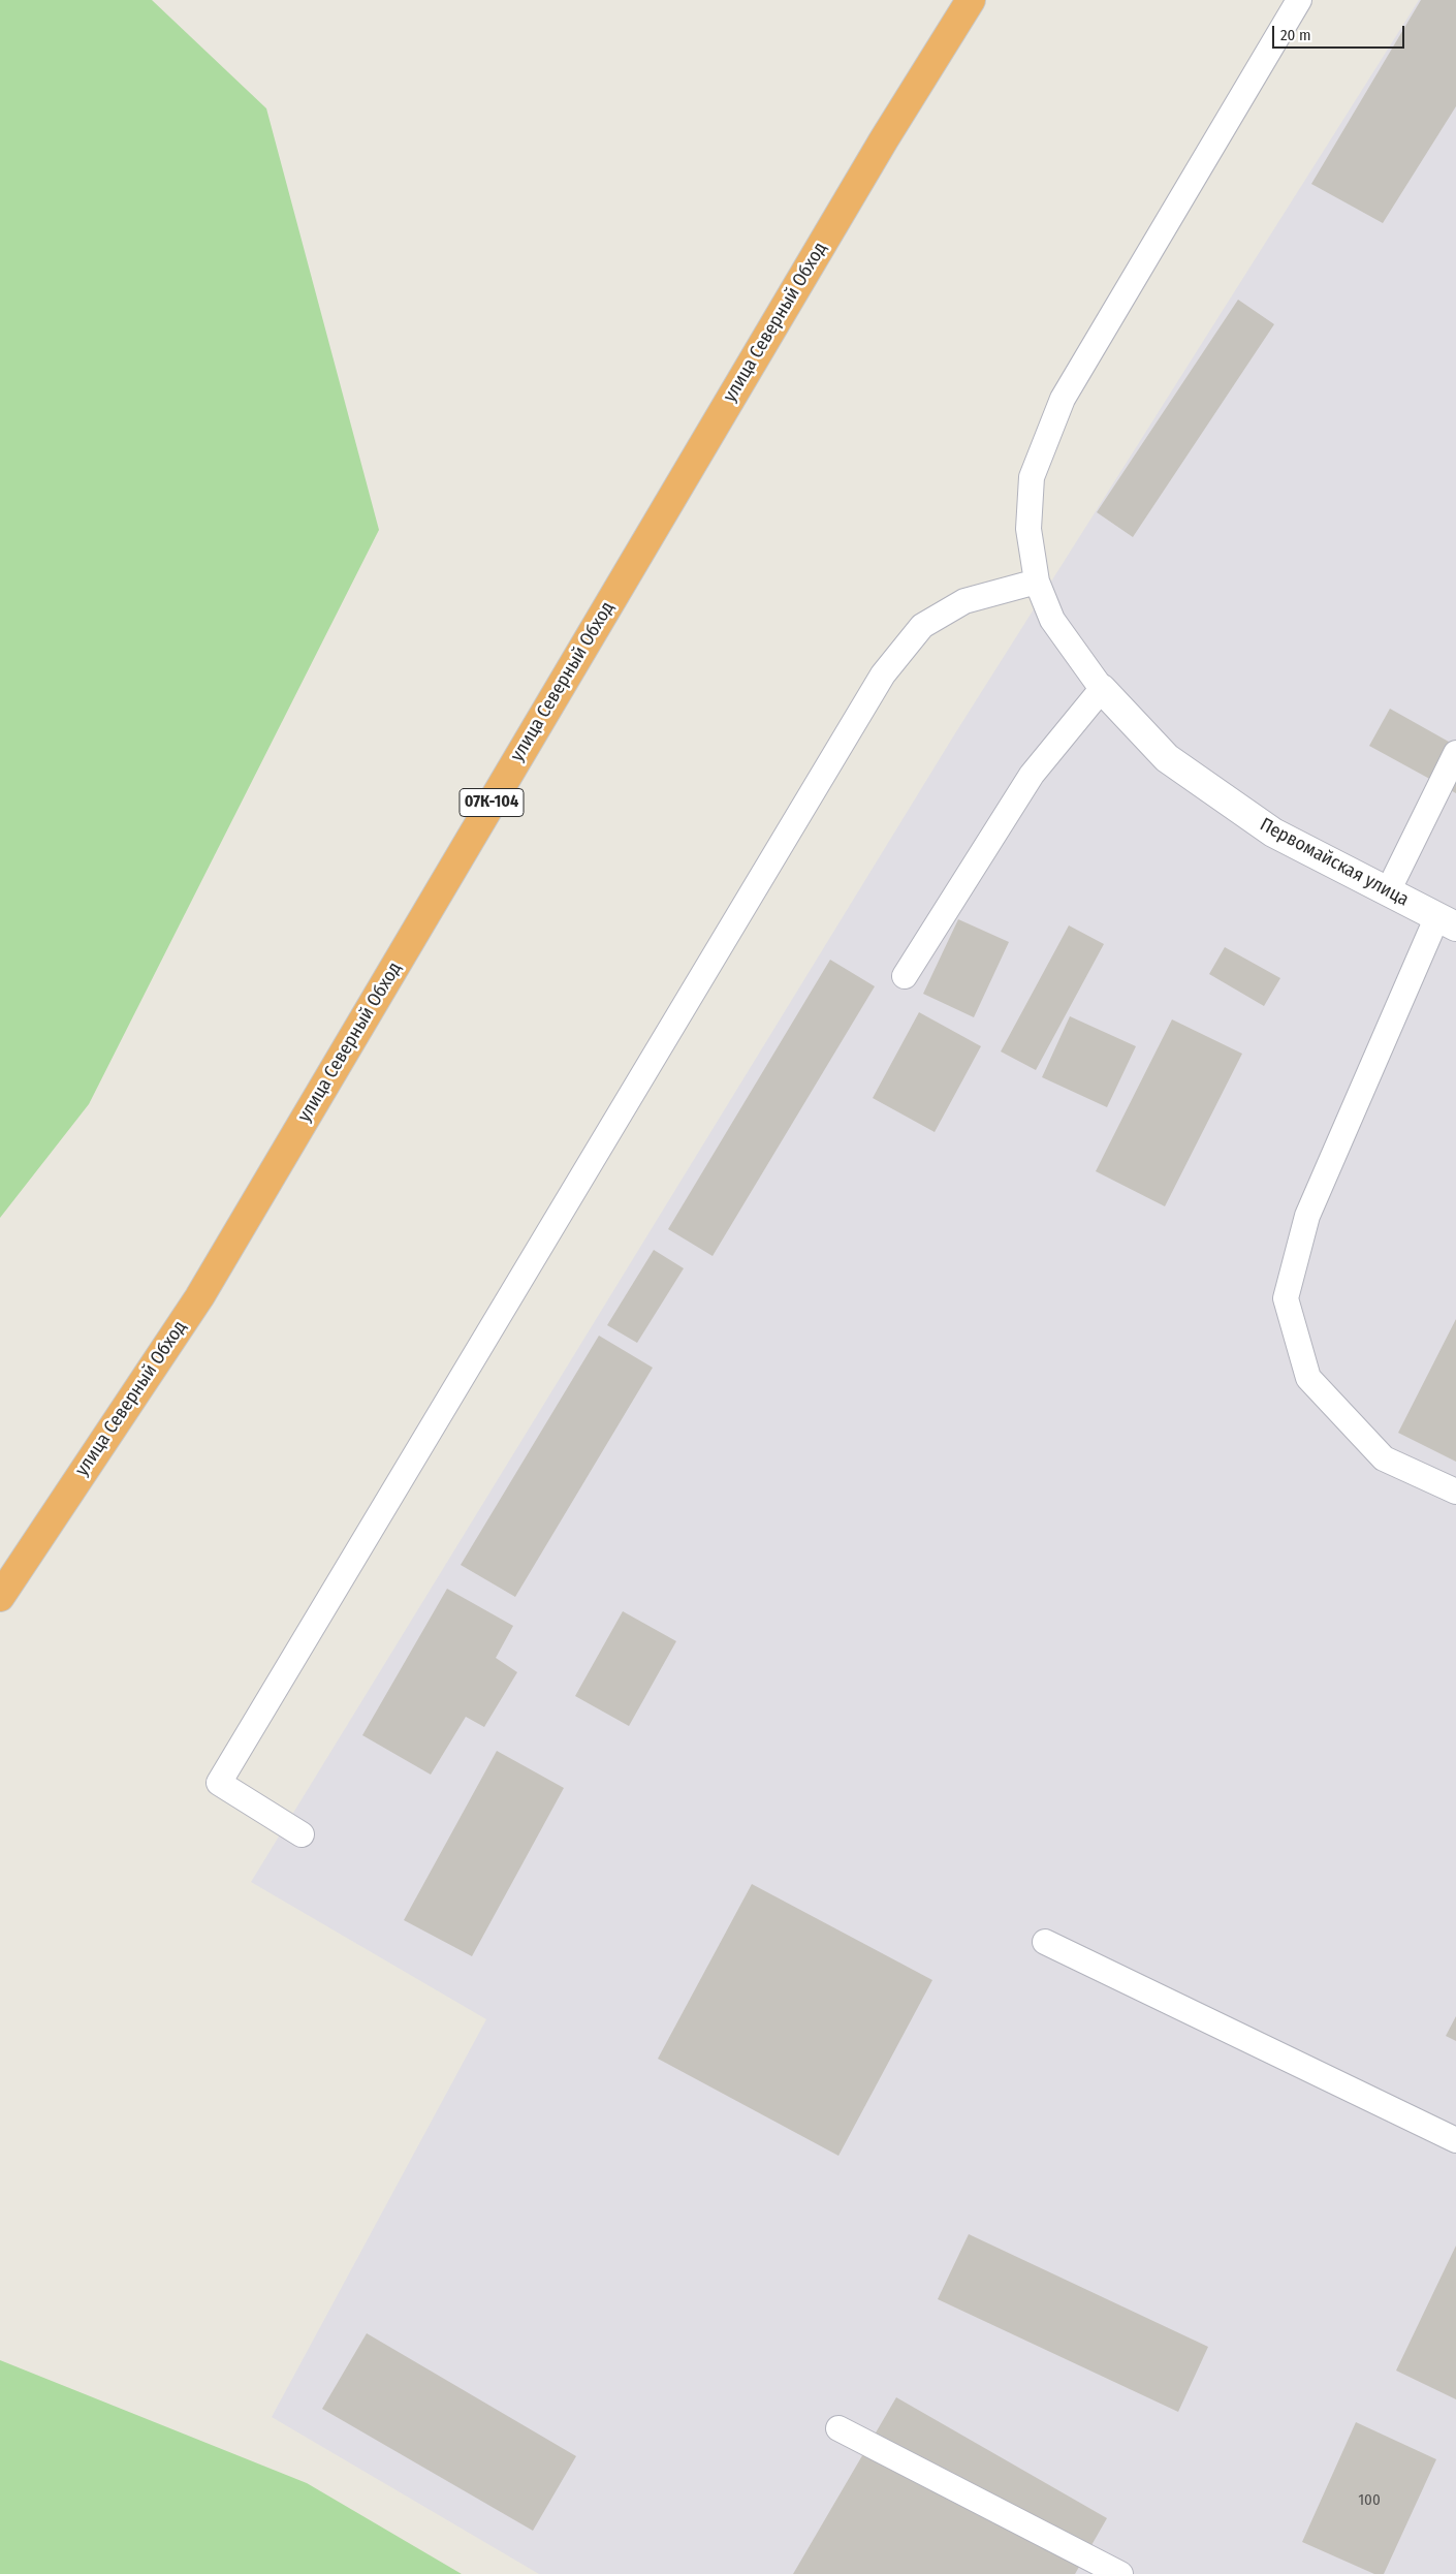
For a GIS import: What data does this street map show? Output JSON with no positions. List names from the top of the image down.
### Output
{
  "streets": {
    "highway": ["улица Северный Обход", "07К-104"],
    "street": ["Первомайская улица"]
  },
  "house_numbers": ["100"],
  "scale_bar": "20 m"
}
